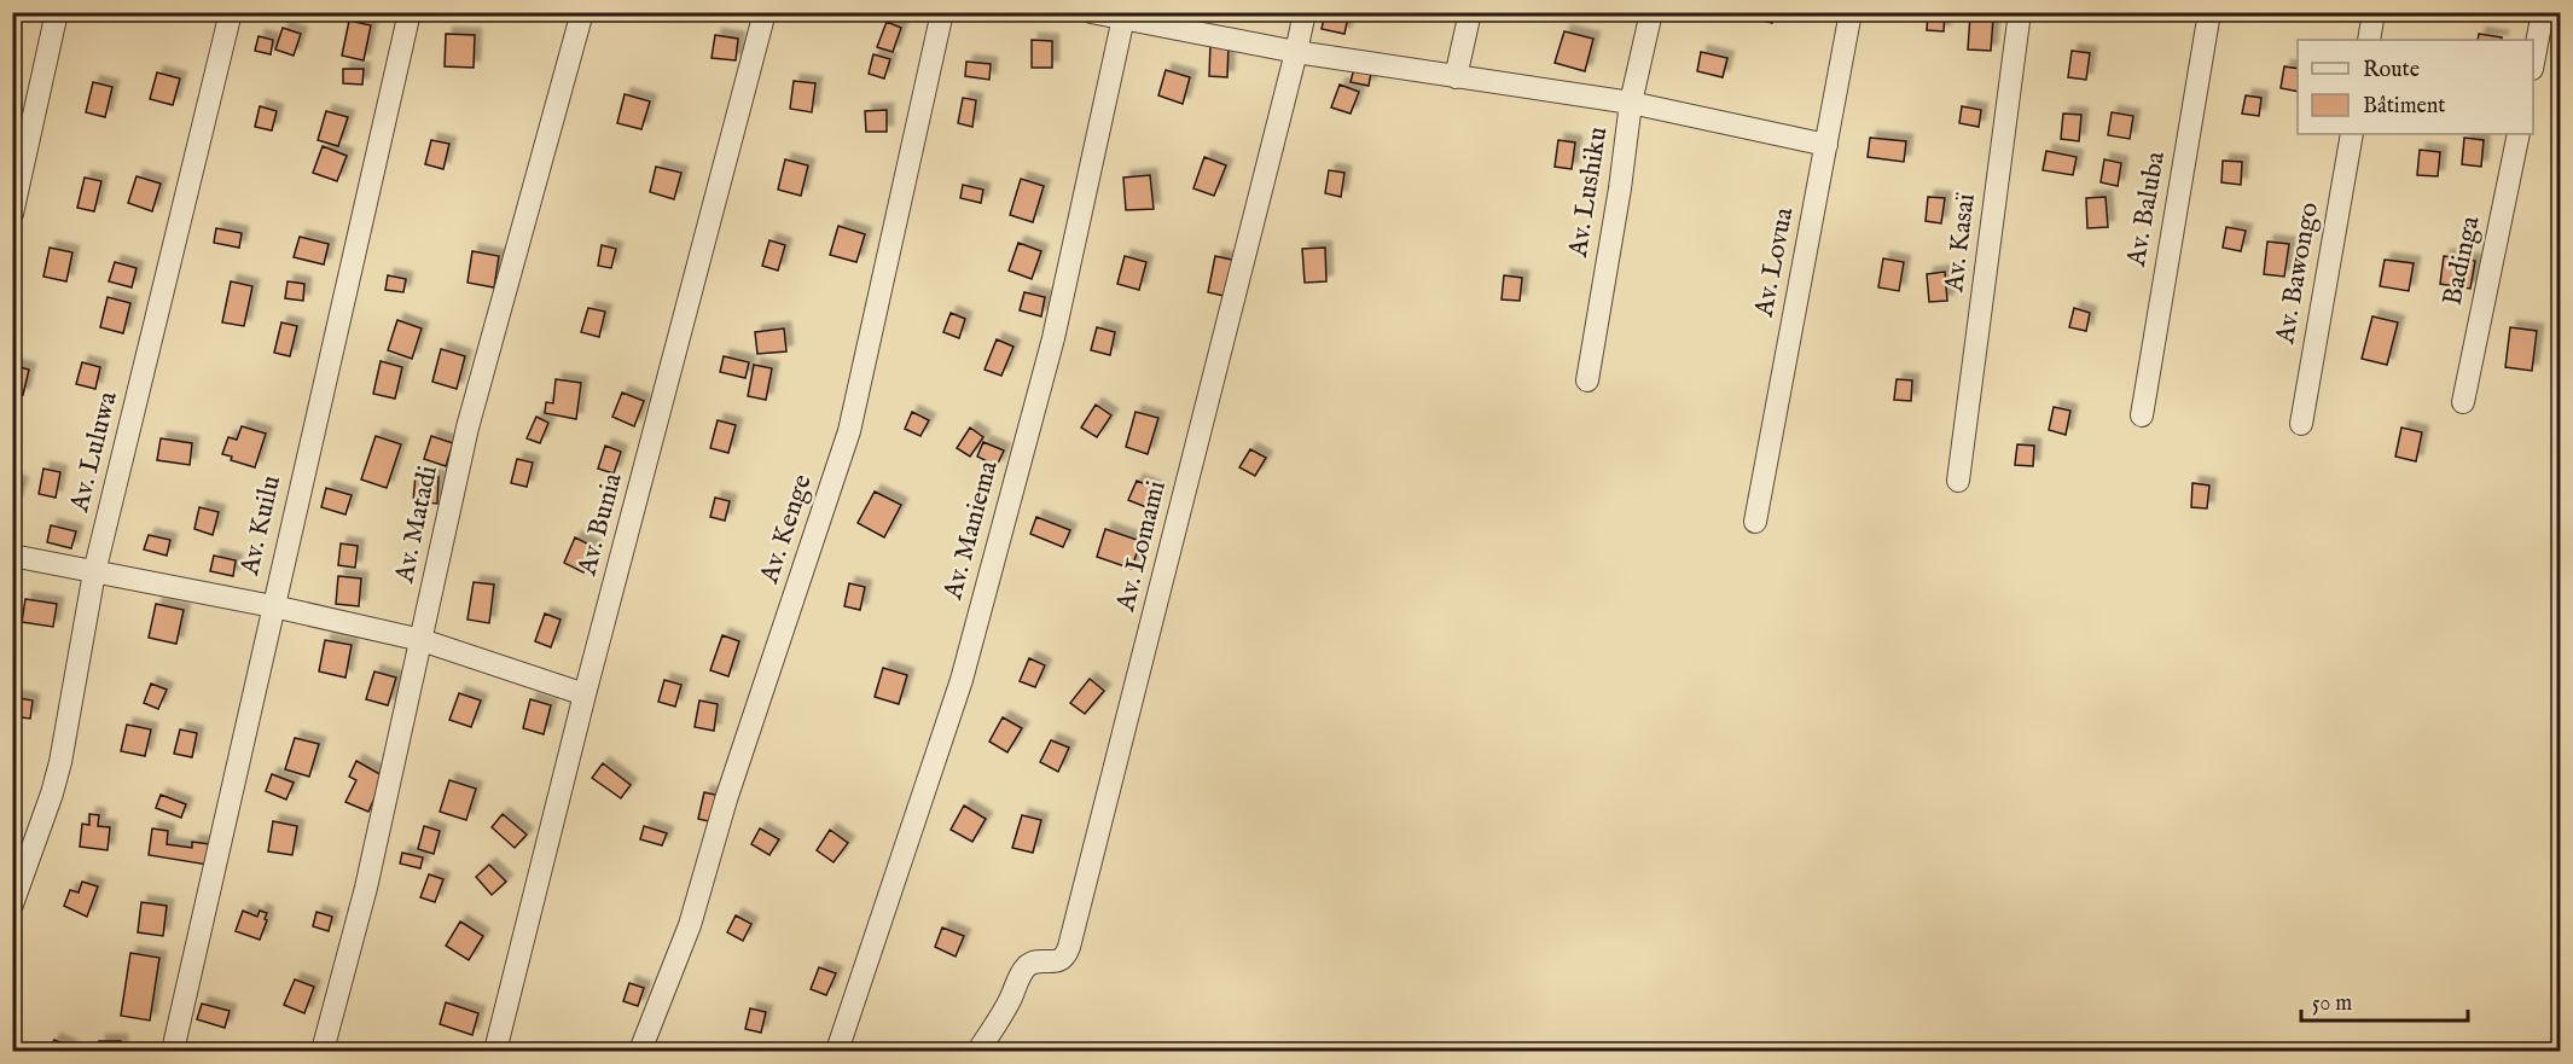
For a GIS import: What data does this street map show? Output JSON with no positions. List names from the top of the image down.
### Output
{
  "streets": {
    "street": [
      "Av. Lushiku",
      "Av. Baluba",
      "Av. Kasaï",
      "Badinga",
      "Av. Lovua",
      "Av. Bawongo",
      "Av. Luluwa",
      "Av. Matadi",
      "Av. Bunia",
      "Av. Kuilu",
      "Av. Kenge",
      "Av. Maniema",
      "Av. Lomami"
    ]
  },
  "legend": ["Route", "Bâtiment"],
  "scale_bar": "50 m"
}
